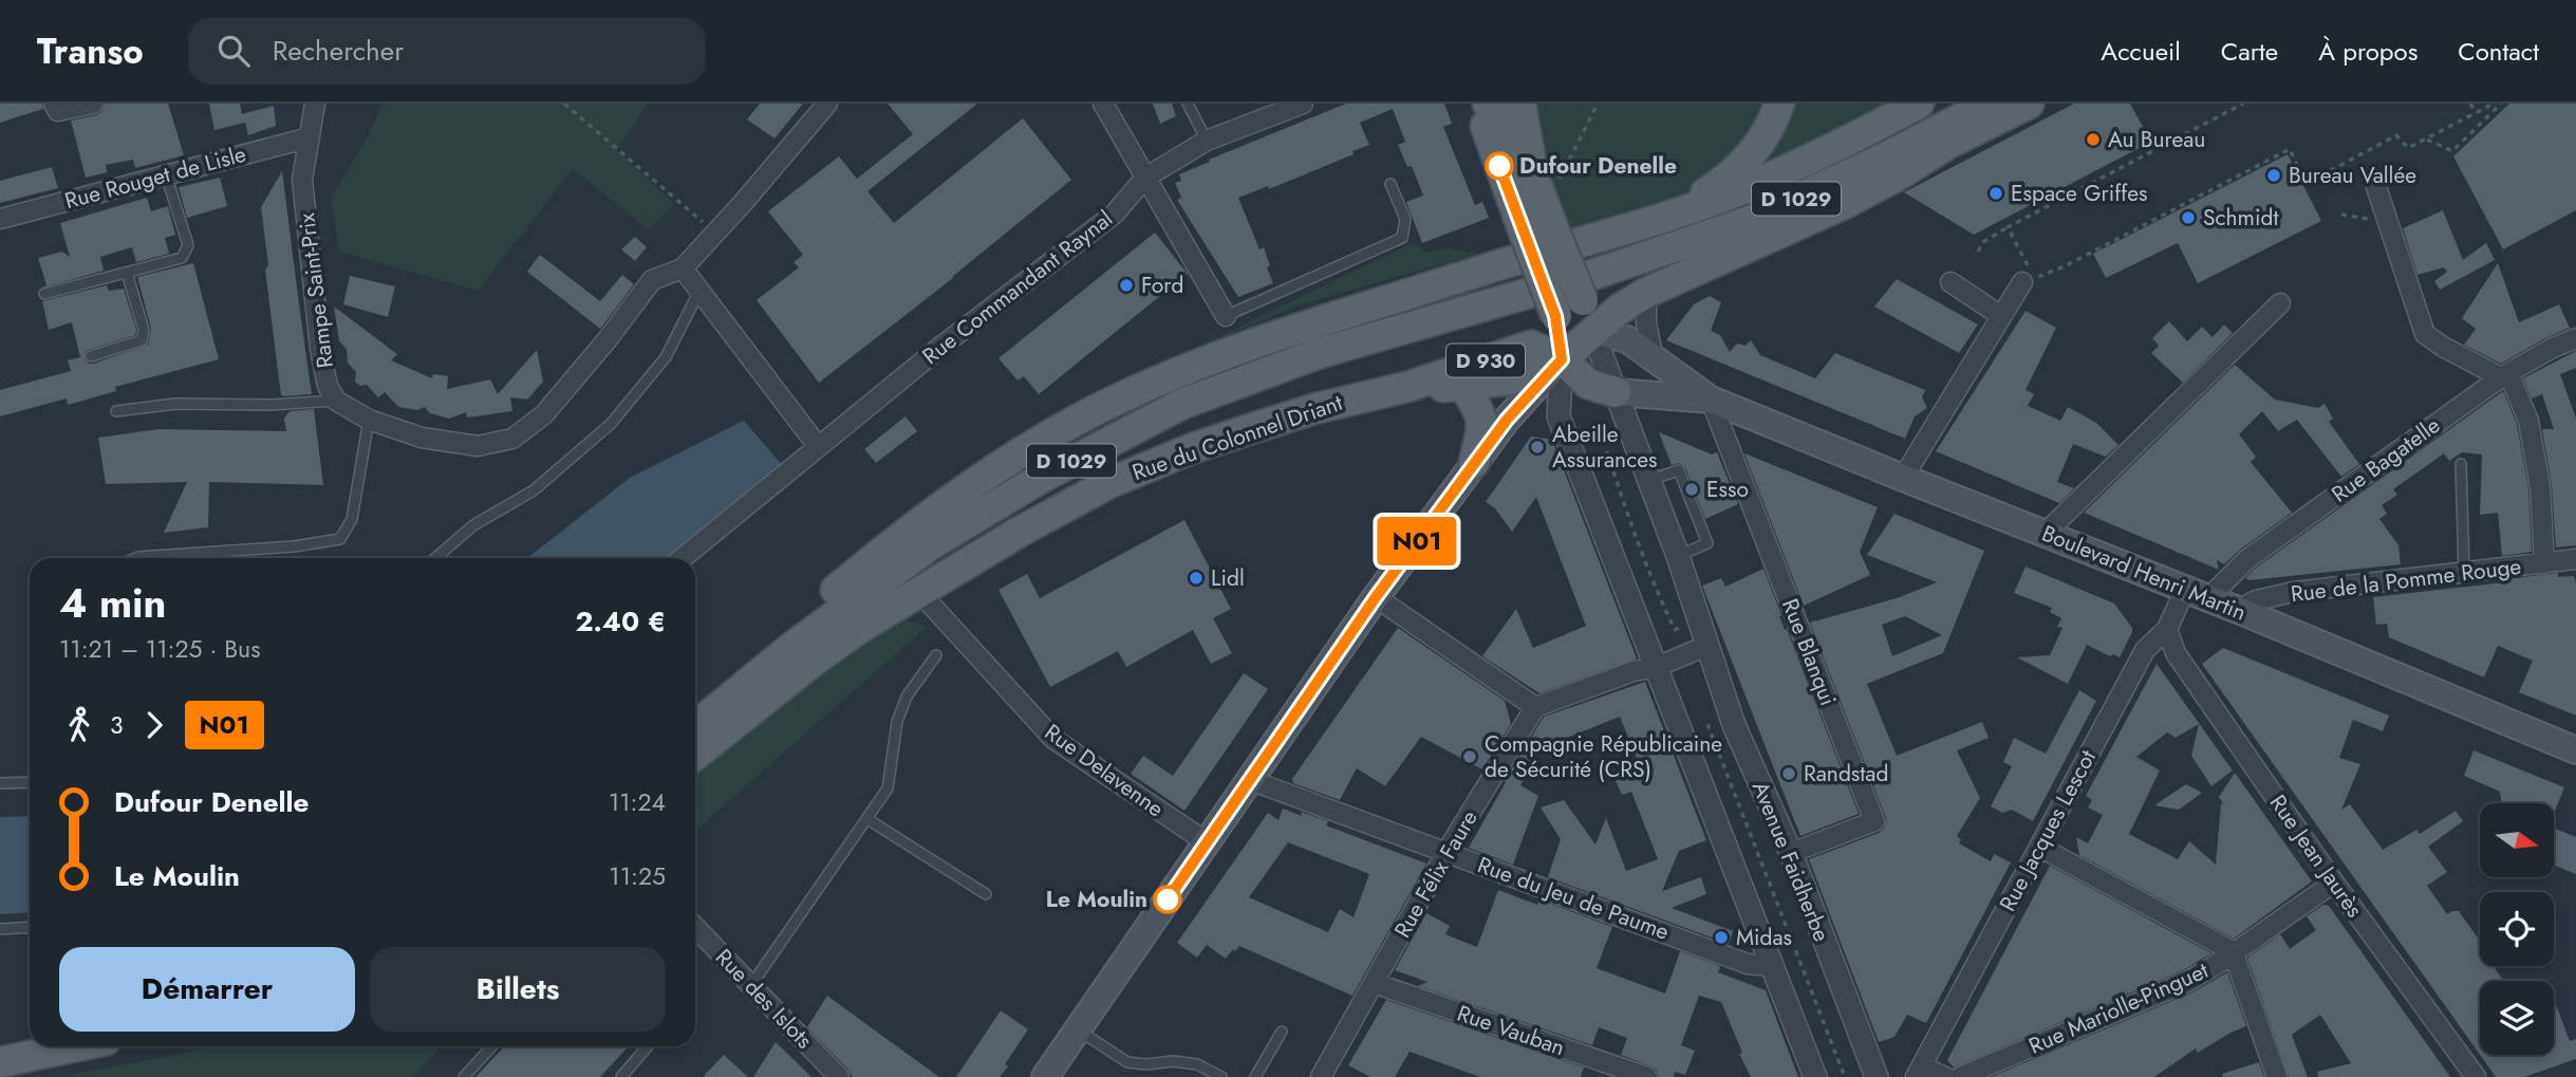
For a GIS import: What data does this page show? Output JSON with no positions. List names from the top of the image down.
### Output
{
  "streets": {
    "main road": [
      "D 1029",
      "D 930",
      "Rue du Colonnel Driant",
      "Boulevard Henri Martin"
    ],
    "street": [
      "Rue Rouget de Lisle",
      "Rue Commandant Raynal",
      "Rampe Saint-Prix",
      "Rue Bagatelle",
      "Rue de la Pomme Rouge",
      "Rue Blanqui",
      "Rue Delavenne",
      "Rue Jacques Lescot",
      "Rue Jean Jaurès",
      "Avenue Faidherbe",
      "Rue Félix Faure",
      "Rue du Jeu de Paume",
      "Rue des Islots",
      "Rue Mariolle-Pinguet",
      "Rue Vauban"
    ]
  },
  "crossings": [
    ["Rue Rouget de Lisle", "Rampe Saint-Prix"],
    ["D 930", "Rue du Colonnel Driant"],
    ["Rue du Colonnel Driant", "Rue Delavenne"],
    ["Rue Bagatelle", "Boulevard Henri Martin"],
    ["Rue Bagatelle", "Rue Jacques Lescot"],
    ["Boulevard Henri Martin", "Rue de la Pomme Rouge"],
    ["Boulevard Henri Martin", "Rue Blanqui"],
    ["Boulevard Henri Martin", "Rue Jacques Lescot"],
    ["Boulevard Henri Martin", "Avenue Faidherbe"],
    ["Rue Blanqui", "Avenue Faidherbe"],
    ["Rue Jacques Lescot", "Rue Jean Jaurès"],
    ["Rue Jean Jaurès", "Rue Mariolle-Pinguet"],
    ["Rue Félix Faure", "Rue du Jeu de Paume"],
    ["Rue Félix Faure", "Rue Vauban"]
  ],
  "places": [
    "Au Bureau",
    "Dufour Denelle",
    "Bureau Vallée",
    "Espace Griffes",
    "Schmidt",
    "Ford",
    "Abeille Assurances",
    "Esso",
    "Lidl",
    "Compagnie Républicaine de Sécurité (CRS)",
    "Randstad",
    "Le Moulin",
    "Midas"
  ],
  "lines": ["bus line N01"],
  "north": "right",
  "page": {
    "header": "Transo",
    "search": "Rechercher",
    "nav": [
      "Accueil",
      "Carte",
      "À propos",
      "Contact"
    ],
    "on_map": "N01",
    "heading": ["4 min", "11:21 – 11:25 · Bus", "2.40 €"],
    "legs": ["3", "N01"],
    "list": [
      {
        "name": "Dufour Denelle",
        "value": "11:24"
      },
      {
        "name": "Le Moulin",
        "value": "11:25"
      }
    ],
    "buttons": ["Démarrer", "Billets"]
  }
}
